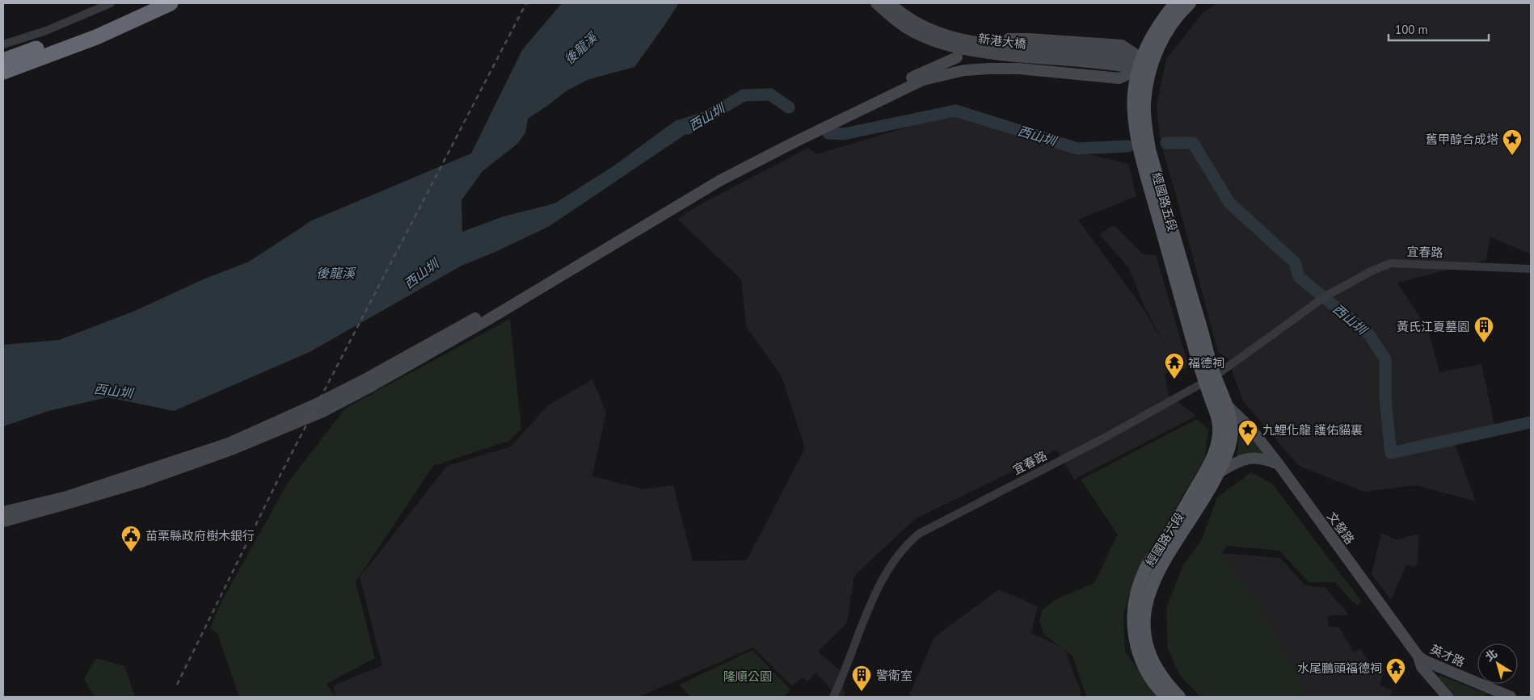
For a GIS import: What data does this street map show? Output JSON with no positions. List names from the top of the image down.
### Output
{
  "streets": {
    "main road": ["經國路五段", "經國路六段"],
    "street": [
      "新港大橋",
      "宜春路",
      "文發路",
      "英才路"
    ]
  },
  "crossings": [
    ["新港大橋", "經國路五段"],
    ["經國路五段", "宜春路"],
    ["經國路五段", "文發路"],
    ["經國路五段", "經國路六段"],
    ["宜春路", "經國路六段"],
    ["文發路", "經國路六段"],
    ["文發路", "英才路"]
  ],
  "water": ["後龍溪", "西山圳"],
  "parks": ["隆順公園"],
  "places": {
    "place": ["舊甲醇合成塔", "九鯉化龍 護佑貓裏"],
    "building": ["黃氏江夏墓園", "警衛室"],
    "temple": ["福德祠", "水尾鵬頭福德祠"],
    "public building": ["苗栗縣政府樹木銀行"]
  },
  "scale_bar": "100 m",
  "north": "top left"
}
